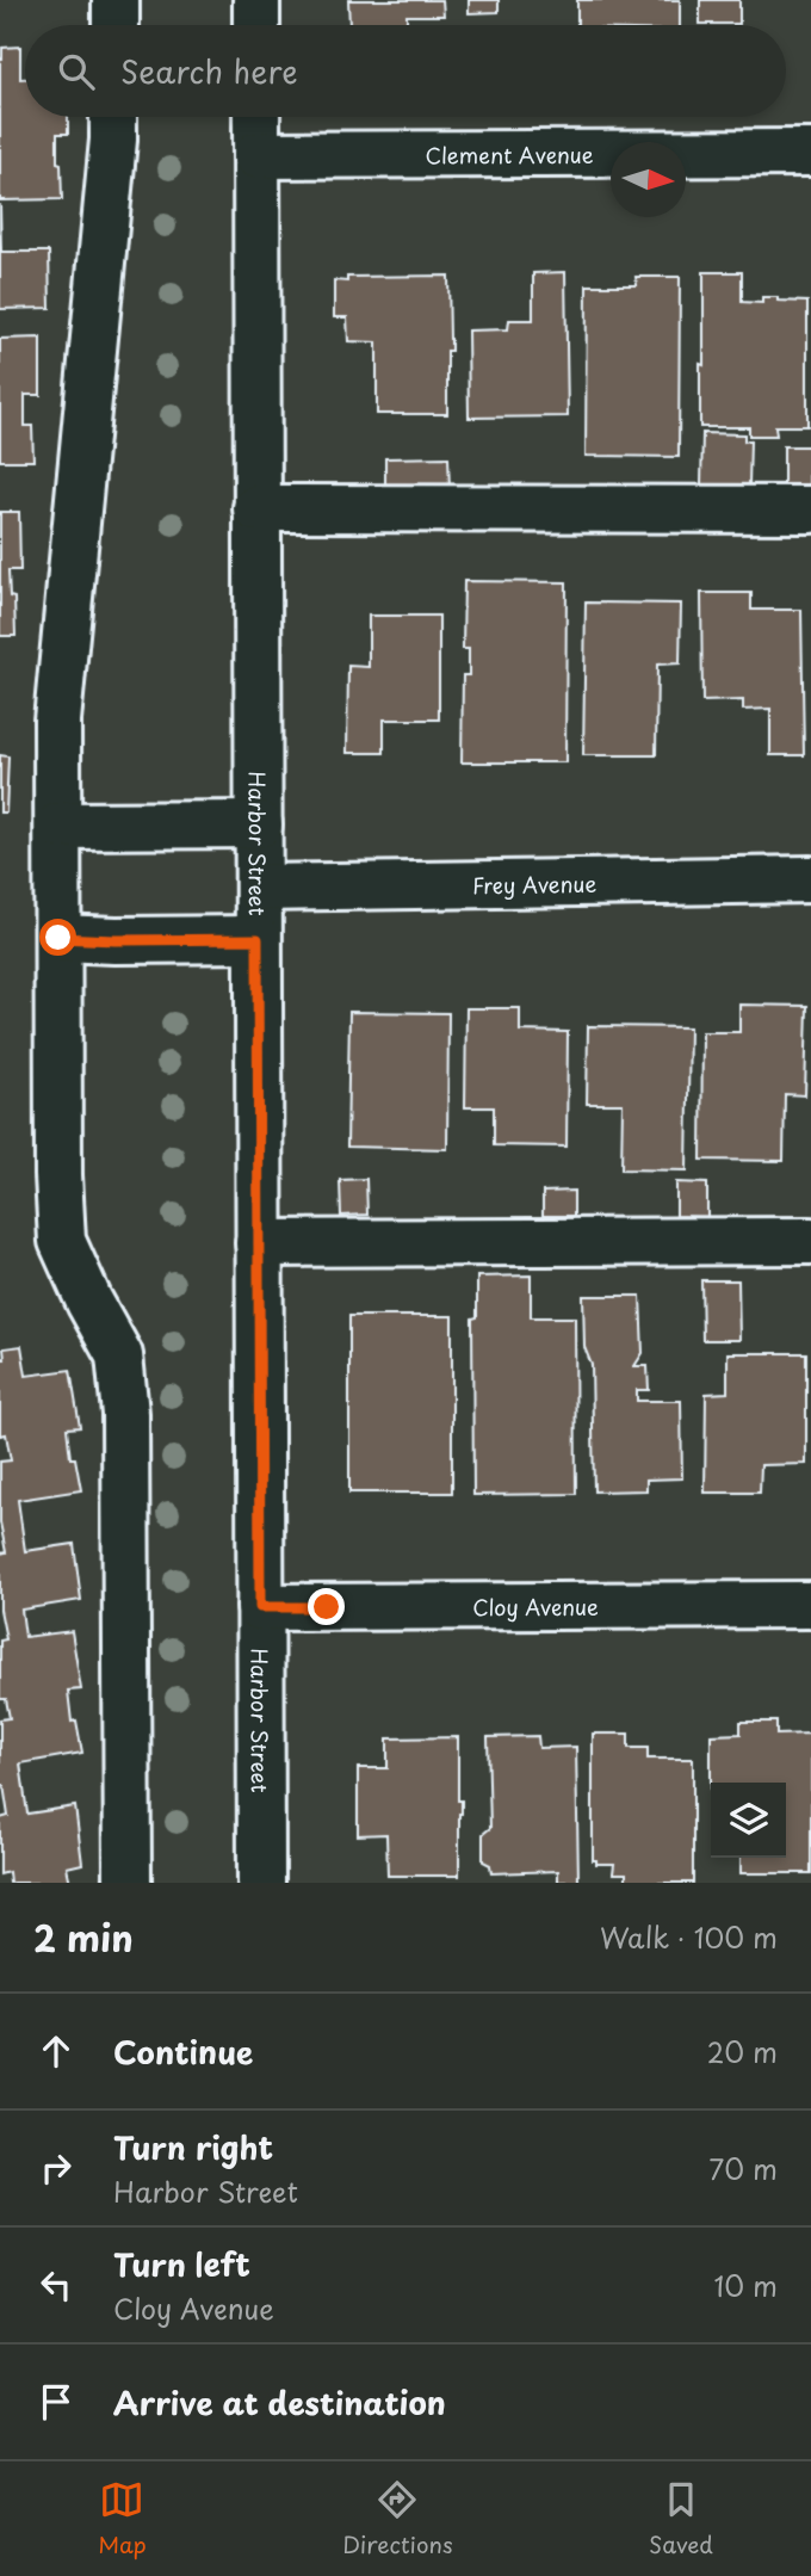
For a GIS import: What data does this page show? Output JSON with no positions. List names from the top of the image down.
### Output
{
  "streets": {
    "street": [
      "Clement Avenue",
      "Harbor Street",
      "Frey Avenue",
      "Cloy Avenue"
    ]
  },
  "crossings": [
    ["Clement Avenue", "Harbor Street"],
    ["Harbor Street", "Frey Avenue"],
    ["Harbor Street", "Cloy Avenue"]
  ],
  "north": "right",
  "page": {
    "search": "Search here",
    "heading": ["2 min", "Walk · 100 m"],
    "list": [
      ["Continue", "20 m"],
      ["Turn right", "Harbor Street", "70 m"],
      ["Turn left", "Cloy Avenue", "10 m"],
      "Arrive at destination"
    ],
    "nav": ["Map", "Directions", "Saved"]
  }
}
